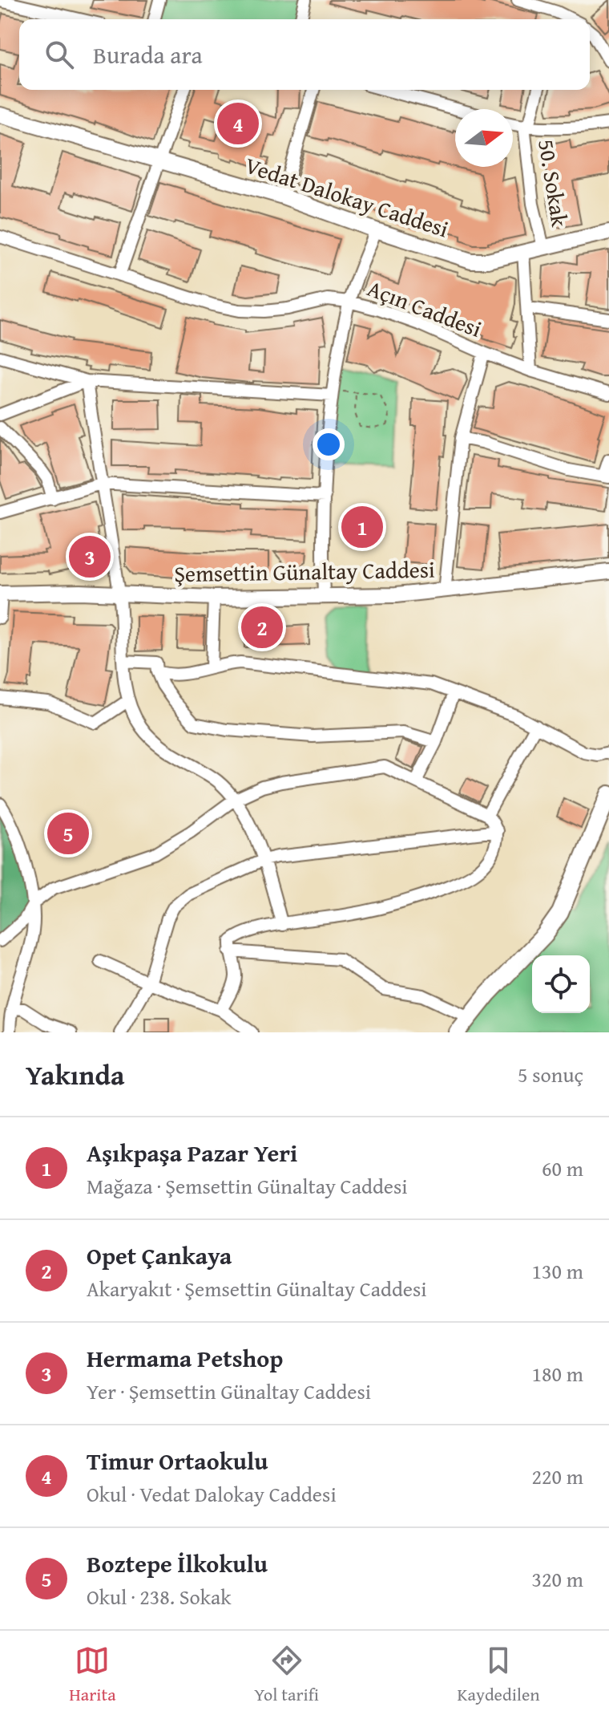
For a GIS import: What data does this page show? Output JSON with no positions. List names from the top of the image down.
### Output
{
  "streets": {
    "street": [
      "50. Sokak",
      "Vedat Dalokay Caddesi",
      "Açın Caddesi",
      "Şemsettin Günaltay Caddesi"
    ]
  },
  "crossings": [
    ["50. Sokak", "Vedat Dalokay Caddesi"]
  ],
  "north": "right",
  "page": {
    "search": "Burada ara",
    "pins": [
      "4",
      "1",
      "3",
      "2",
      "5"
    ],
    "heading": ["Yakında", "5 sonuç"],
    "list": [
      {
        "mark": "1",
        "name": "Aşıkpaşa Pazar Yeri",
        "note": "Mağaza · Şemsettin Günaltay Caddesi",
        "value": "60 m"
      },
      {
        "mark": "2",
        "name": "Opet Çankaya",
        "note": "Akaryakıt · Şemsettin Günaltay Caddesi",
        "value": "130 m"
      },
      {
        "mark": "3",
        "name": "Hermama Petshop",
        "note": "Yer · Şemsettin Günaltay Caddesi",
        "value": "180 m"
      },
      {
        "mark": "4",
        "name": "Timur Ortaokulu",
        "note": "Okul · Vedat Dalokay Caddesi",
        "value": "220 m"
      },
      {
        "mark": "5",
        "name": "Boztepe İlkokulu",
        "note": "Okul · 238. Sokak",
        "value": "320 m"
      }
    ],
    "nav": ["Harita", "Yol tarifi", "Kaydedilen"]
  }
}
